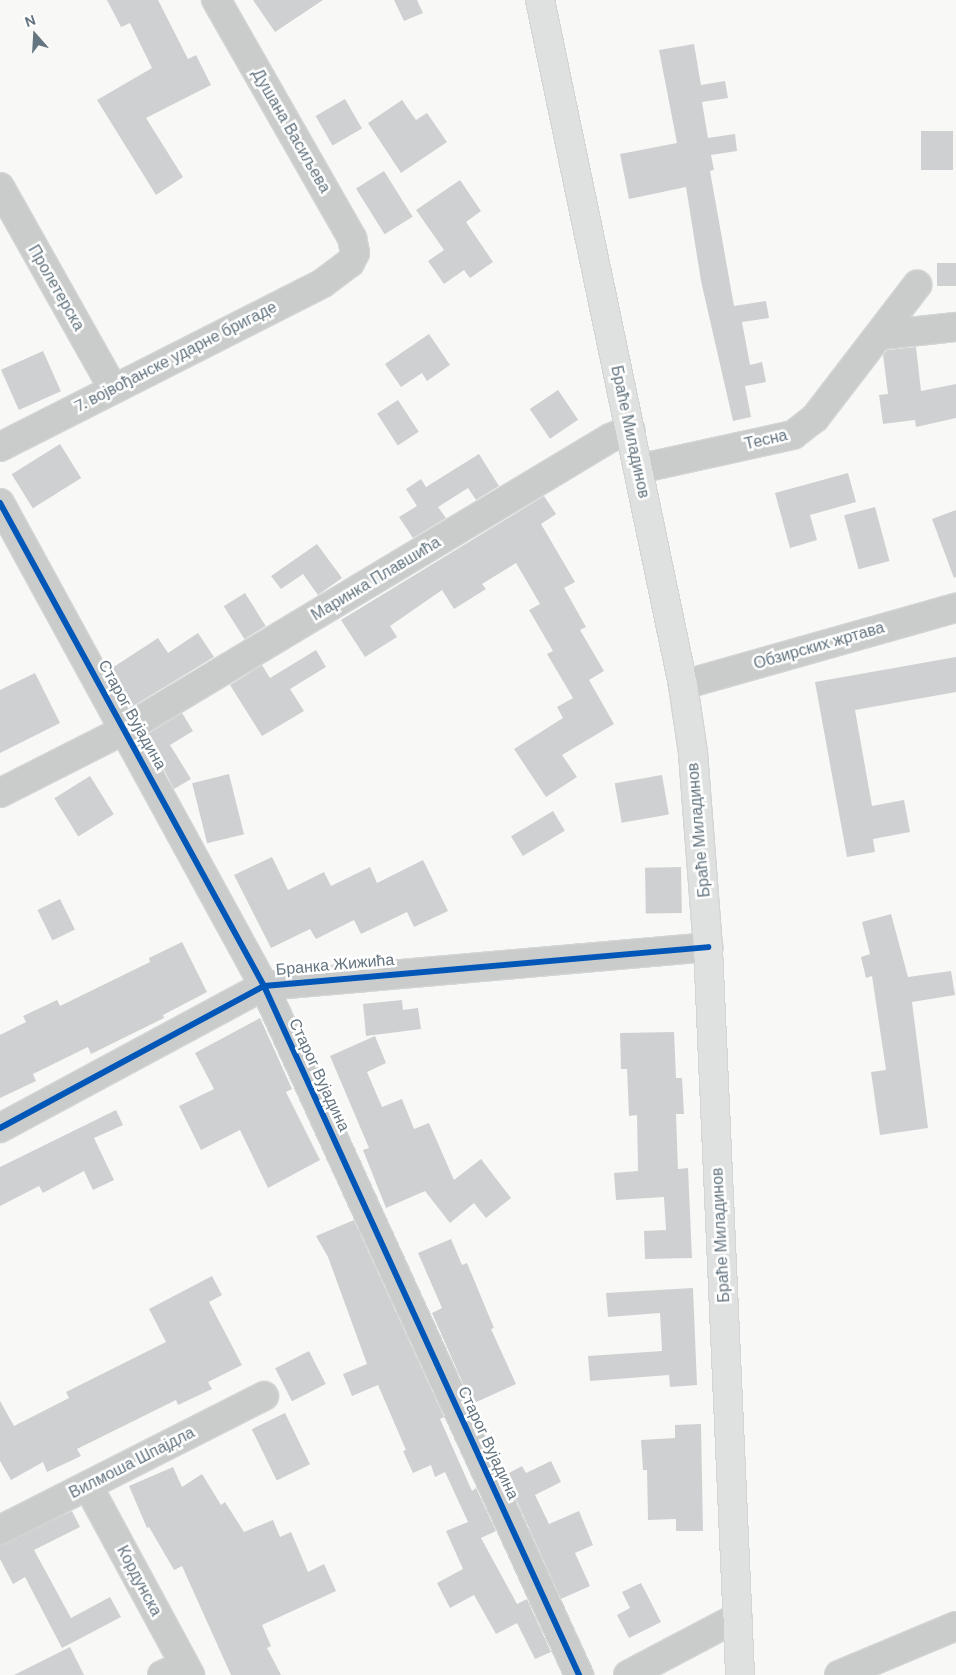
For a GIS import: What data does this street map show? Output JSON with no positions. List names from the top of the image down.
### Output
{
  "streets": {
    "main road": ["Браће Миладинов"],
    "street": [
      "Душана Васиљева",
      "Пролетерска",
      "7. војвођанске ударне бригаде",
      "Тесна",
      "Маринка Плавшића",
      "Обзирских жртава",
      "Старог Вујадина",
      "Бранка Жижића",
      "Вилмоша Шпајдла",
      "Кордунска"
    ]
  },
  "crossings": [
    ["Душана Васиљева", "7. војвођанске ударне бригаде"],
    ["Пролетерска", "7. војвођанске ударне бригаде"],
    ["Браће Миладинов", "Тесна"],
    ["Браће Миладинов", "Маринка Плавшића"],
    ["Браће Миладинов", "Обзирских жртава"],
    ["Браће Миладинов", "Бранка Жижића"],
    ["Маринка Плавшића", "Старог Вујадина"],
    ["Старог Вујадина", "Бранка Жижића"],
    ["Вилмоша Шпајдла", "Кордунска"]
  ],
  "north": "top"
}
